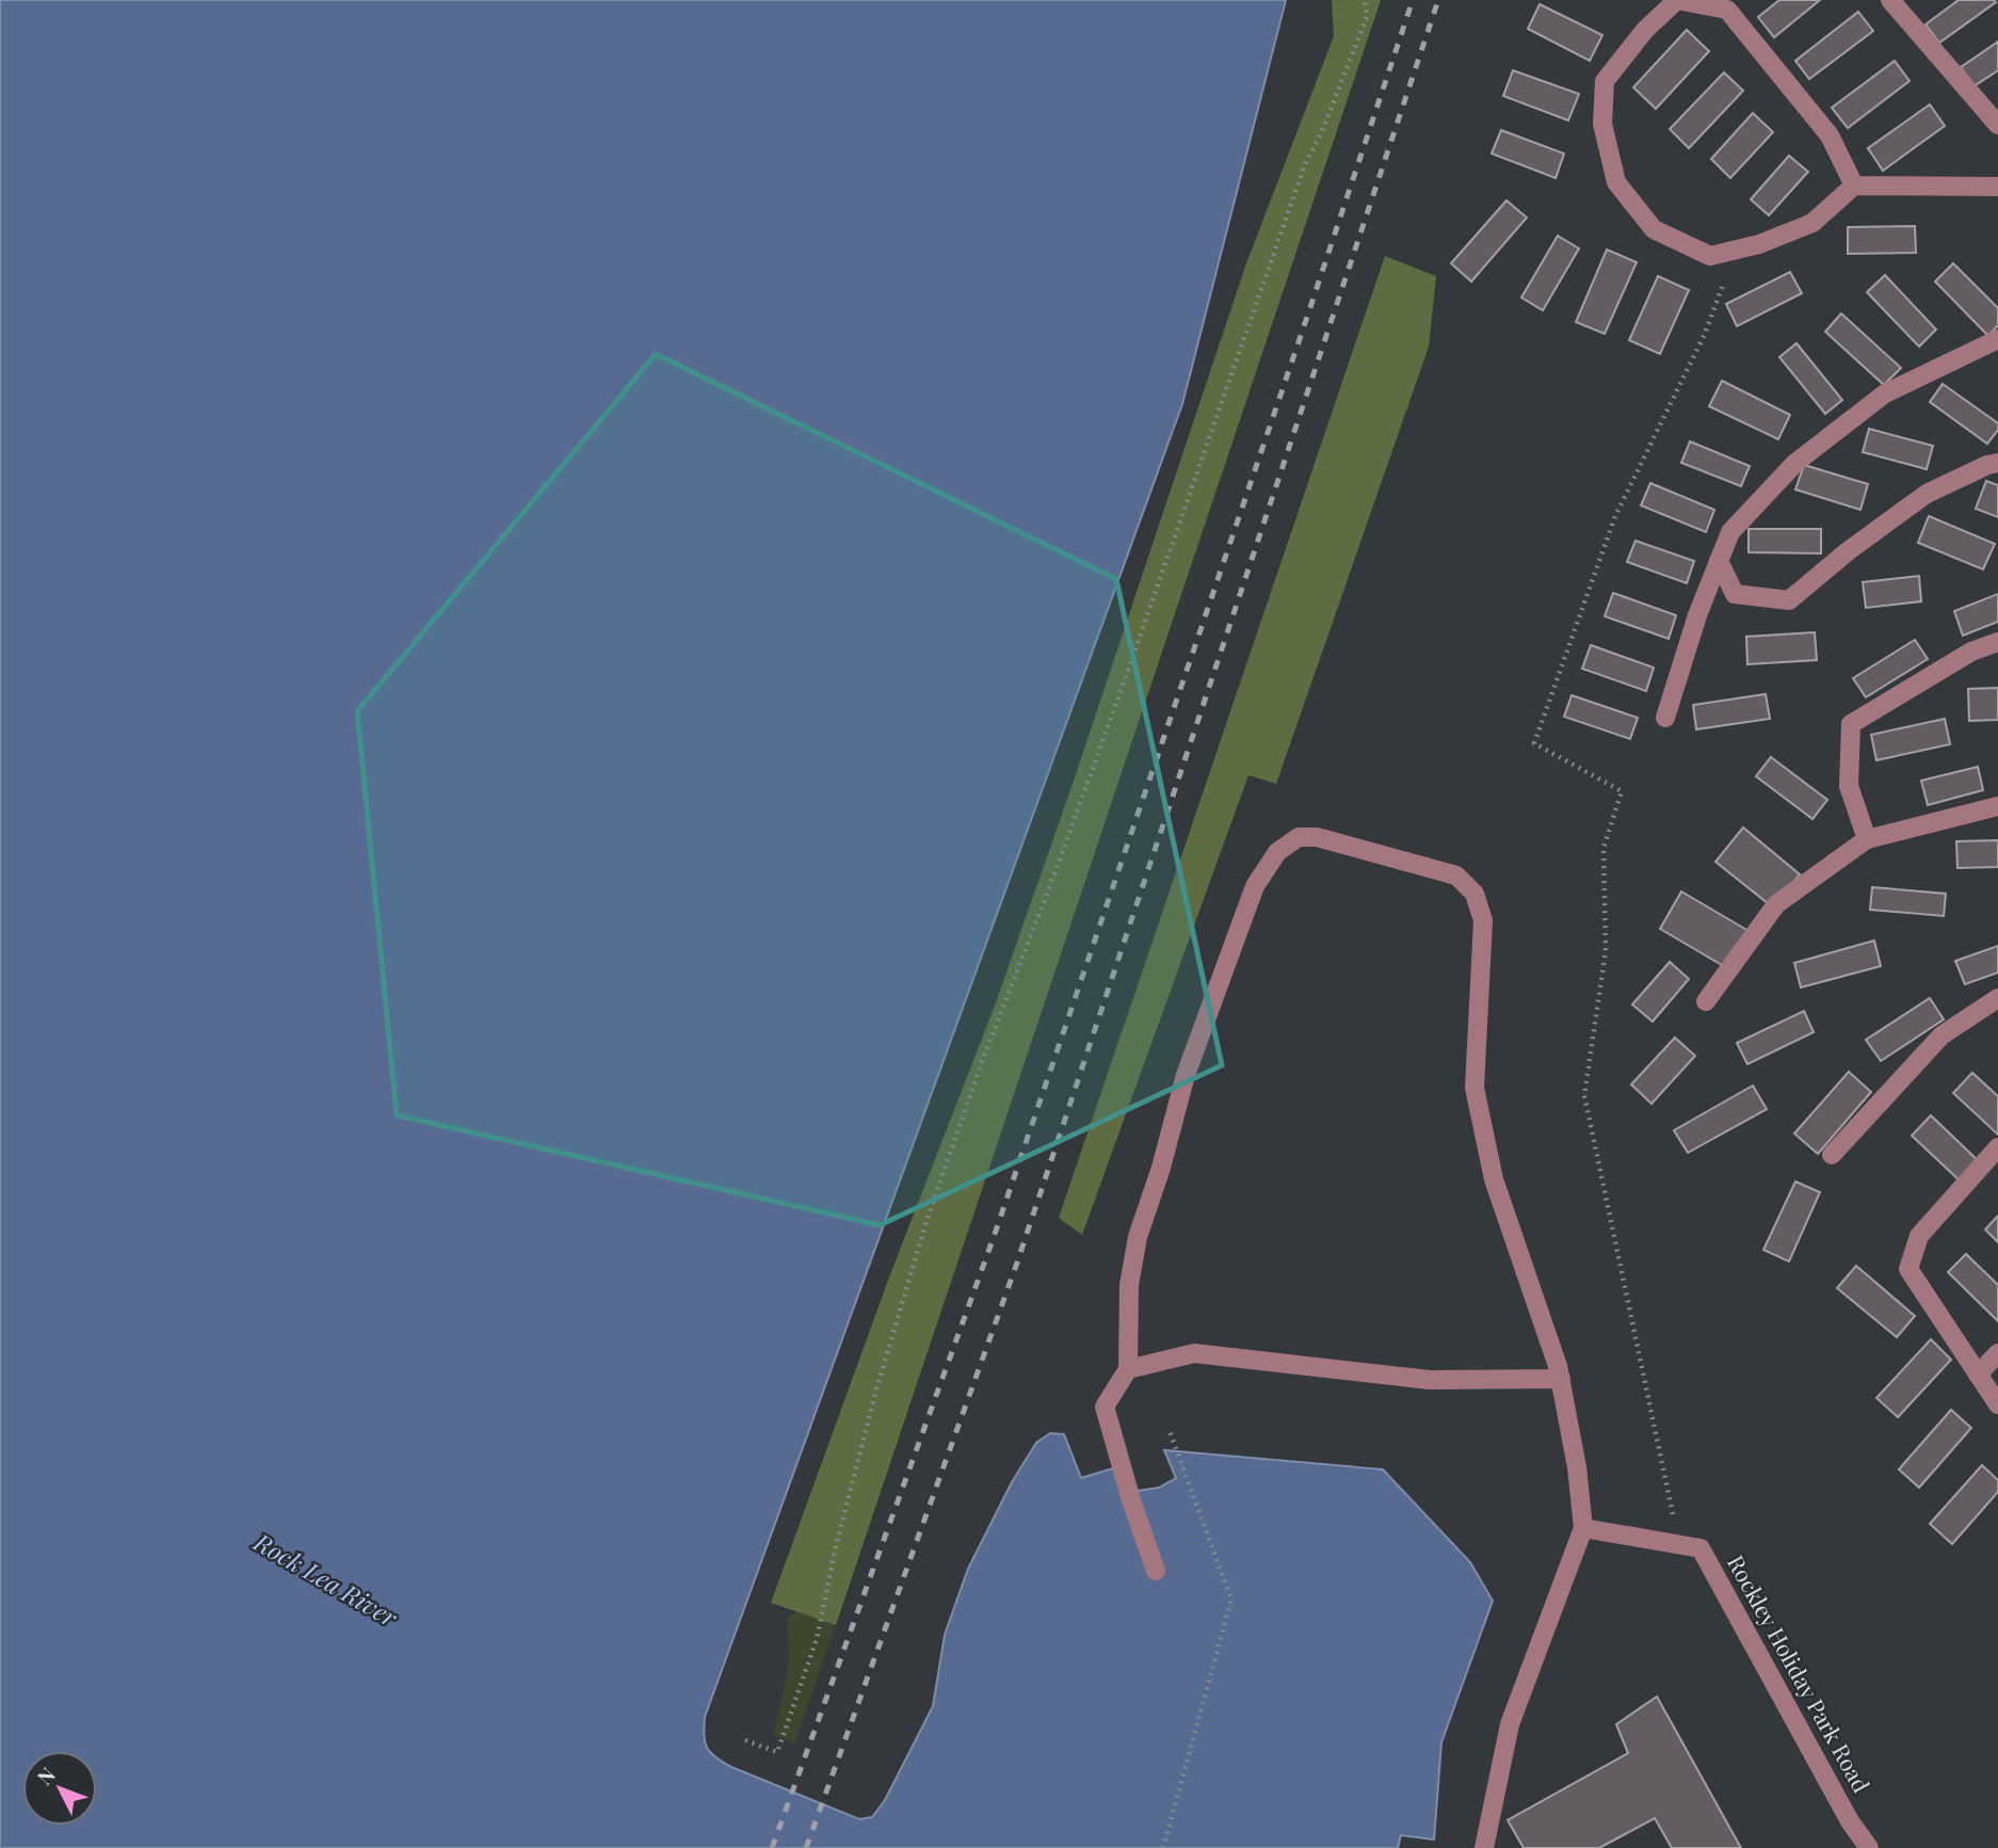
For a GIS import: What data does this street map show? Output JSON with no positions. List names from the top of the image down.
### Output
{
  "streets": {
    "street": ["Rockley Holiday Park Road"]
  },
  "water": ["Rock Lea River"],
  "north": "top left"
}
